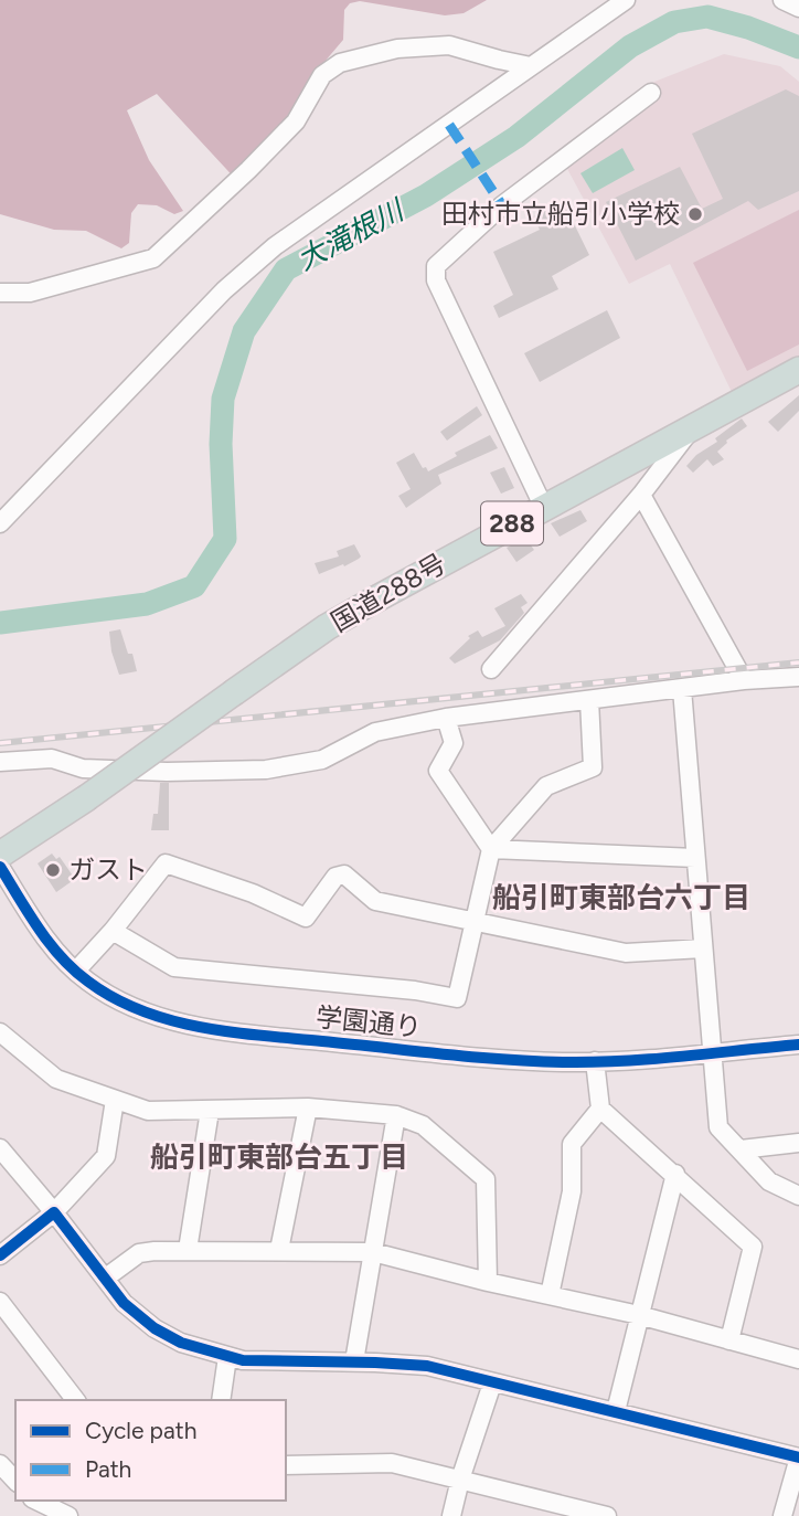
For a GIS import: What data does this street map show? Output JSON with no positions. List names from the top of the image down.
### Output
{
  "streets": {
    "highway": ["288", "国道288号"],
    "street": ["学園通り"]
  },
  "districts": ["船引町東部台六丁目", "船引町東部台五丁目"],
  "water": ["大滝根川"],
  "places": ["田村市立船引小学校", "ガスト"],
  "legend": ["Cycle path", "Path"]
}
